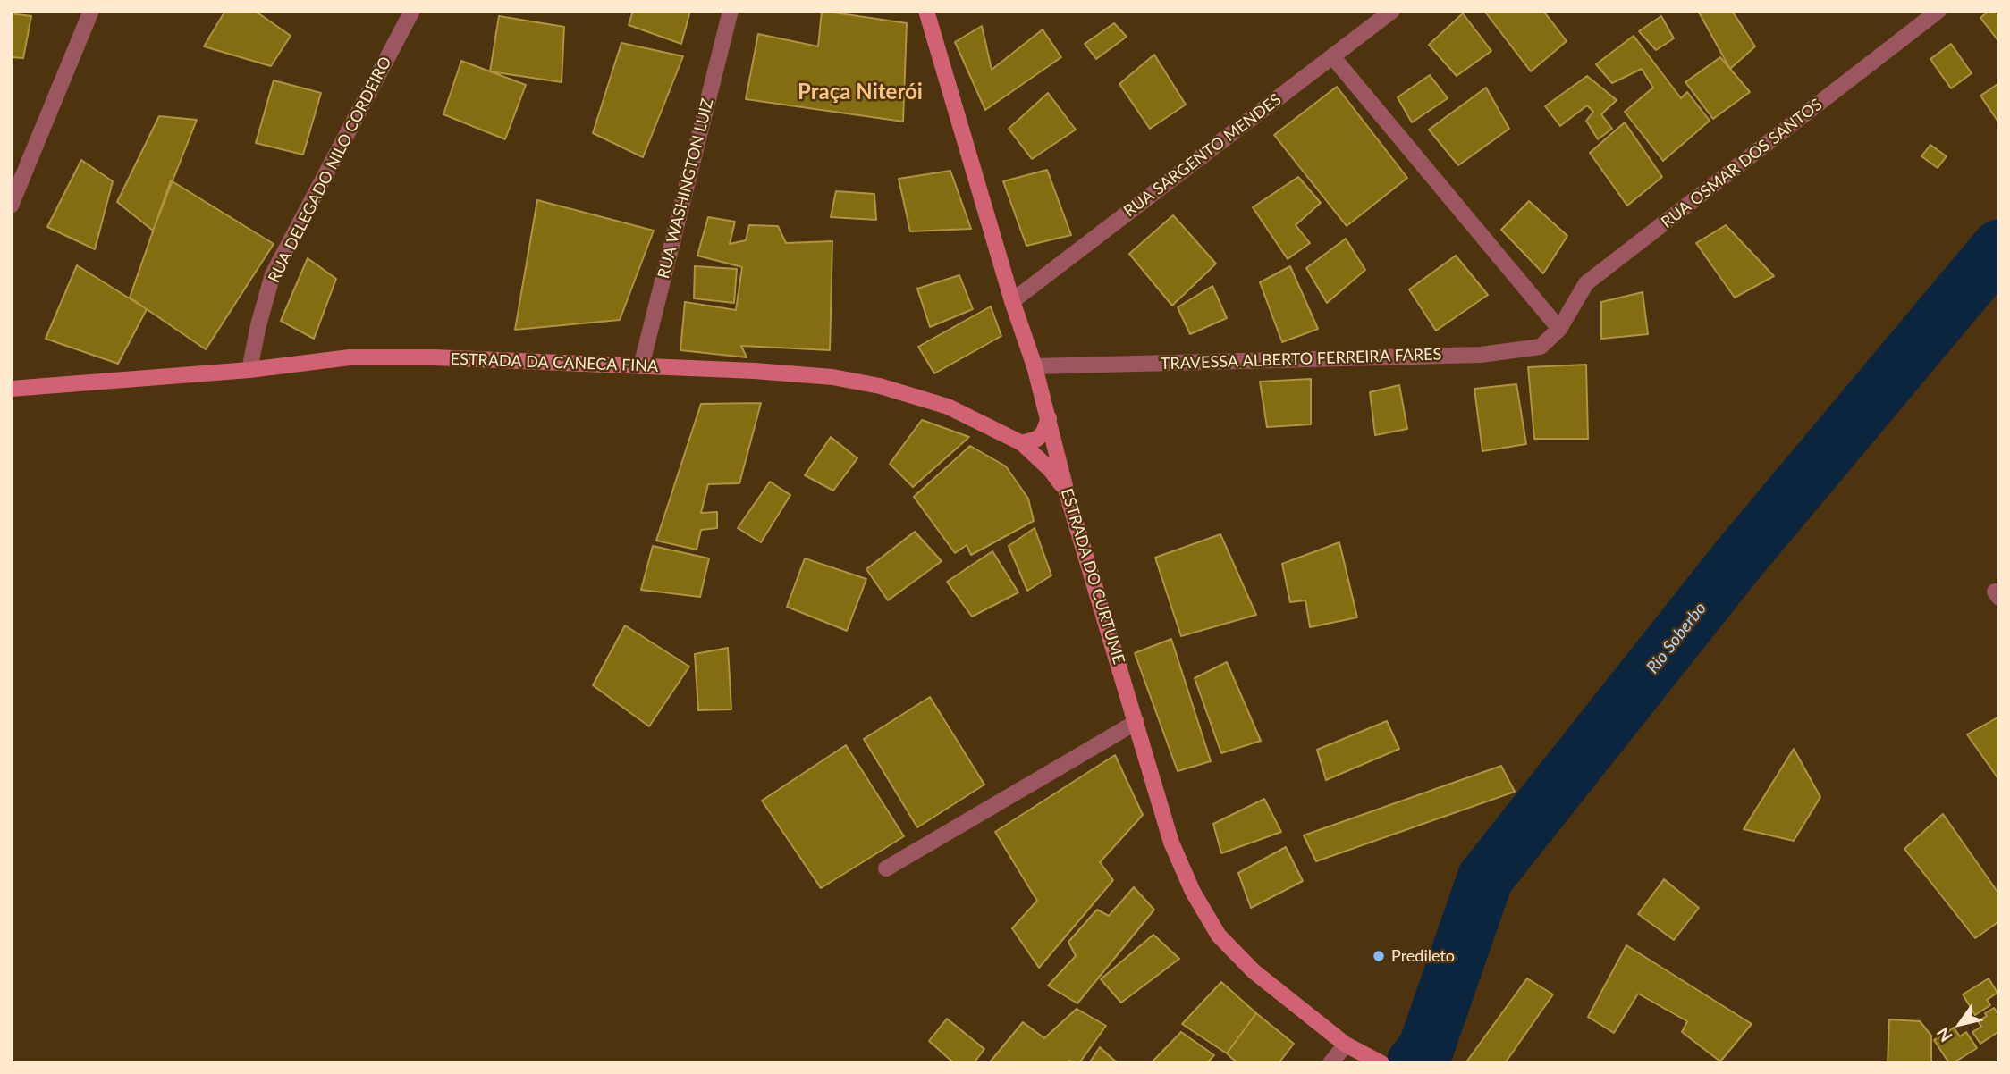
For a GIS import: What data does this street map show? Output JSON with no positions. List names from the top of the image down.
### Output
{
  "streets": {
    "street": [
      "RUA SARGENTO MENDES",
      "RUA OSMAR DOS SANTOS",
      "RUA DELEGADO NILO CORDEIRO",
      "RUA WASHINGTON LUIZ",
      "TRAVESSA ALBERTO FERREIRA FARES",
      "ESTRADA DA CANECA FINA",
      "ESTRADA DO CURTUME"
    ]
  },
  "crossings": [
    ["RUA SARGENTO MENDES", "ESTRADA DO CURTUME"],
    ["RUA OSMAR DOS SANTOS", "TRAVESSA ALBERTO FERREIRA FARES"],
    ["RUA DELEGADO NILO CORDEIRO", "ESTRADA DA CANECA FINA"],
    ["RUA WASHINGTON LUIZ", "ESTRADA DA CANECA FINA"],
    ["TRAVESSA ALBERTO FERREIRA FARES", "ESTRADA DO CURTUME"],
    ["ESTRADA DA CANECA FINA", "ESTRADA DO CURTUME"]
  ],
  "districts": ["Praça Niterói"],
  "water": ["Rio Soberbo"],
  "places": ["Predileto"],
  "north": "bottom left"
}
